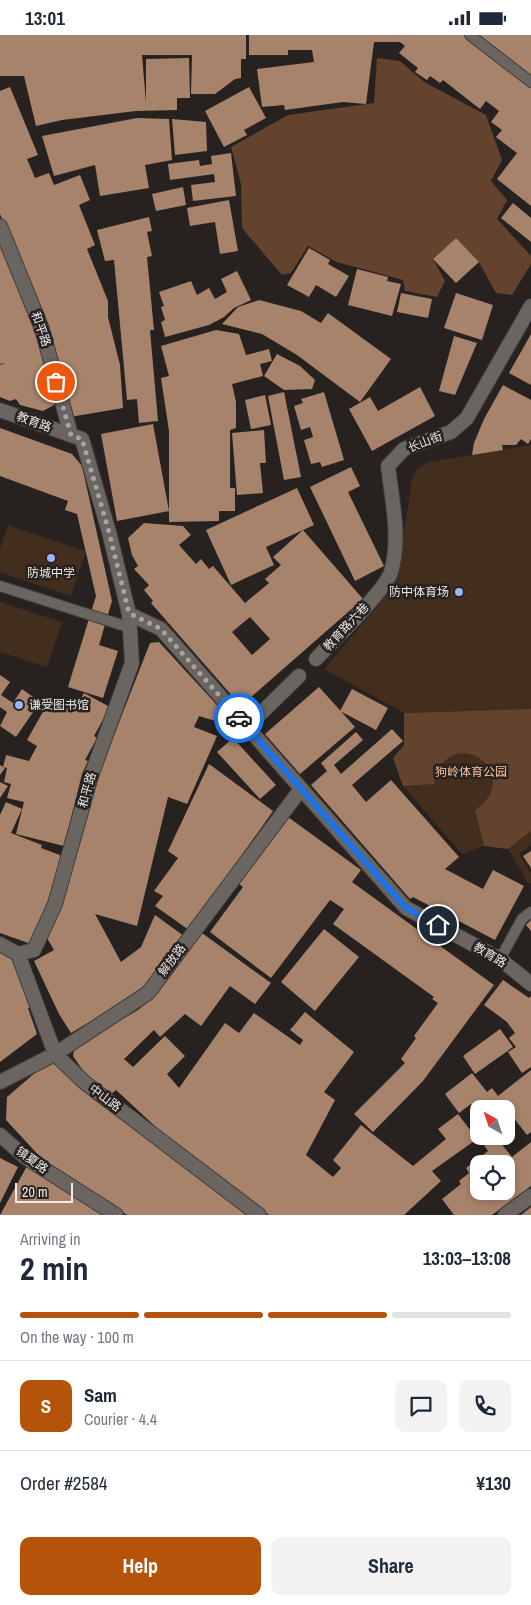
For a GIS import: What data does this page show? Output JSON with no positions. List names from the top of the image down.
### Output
{
  "streets": {
    "street": [
      "和平路",
      "教育路",
      "长山街",
      "教育路六巷",
      "解放路",
      "中山路",
      "镇夏路"
    ]
  },
  "crossings": [
    ["和平路", "教育路"],
    ["和平路", "中山路"],
    ["教育路", "解放路"],
    ["长山街", "教育路六巷"],
    ["解放路", "中山路"]
  ],
  "parks": ["狗岭体育公园"],
  "places": ["防城中学", "防中体育场", "谦受图书馆"],
  "scale_bar": "20 m",
  "north": "top left",
  "page": {
    "status": "13:01",
    "scale": "20 m",
    "heading": ["2 min", "Arriving in", "13:03–13:08"],
    "panel": [
      "Sam",
      "Courier · 4.4",
      "Order #2584",
      "¥130"
    ],
    "bar": "On the way · 100 m",
    "round": "S",
    "buttons": ["Help", "Share"]
  }
}
